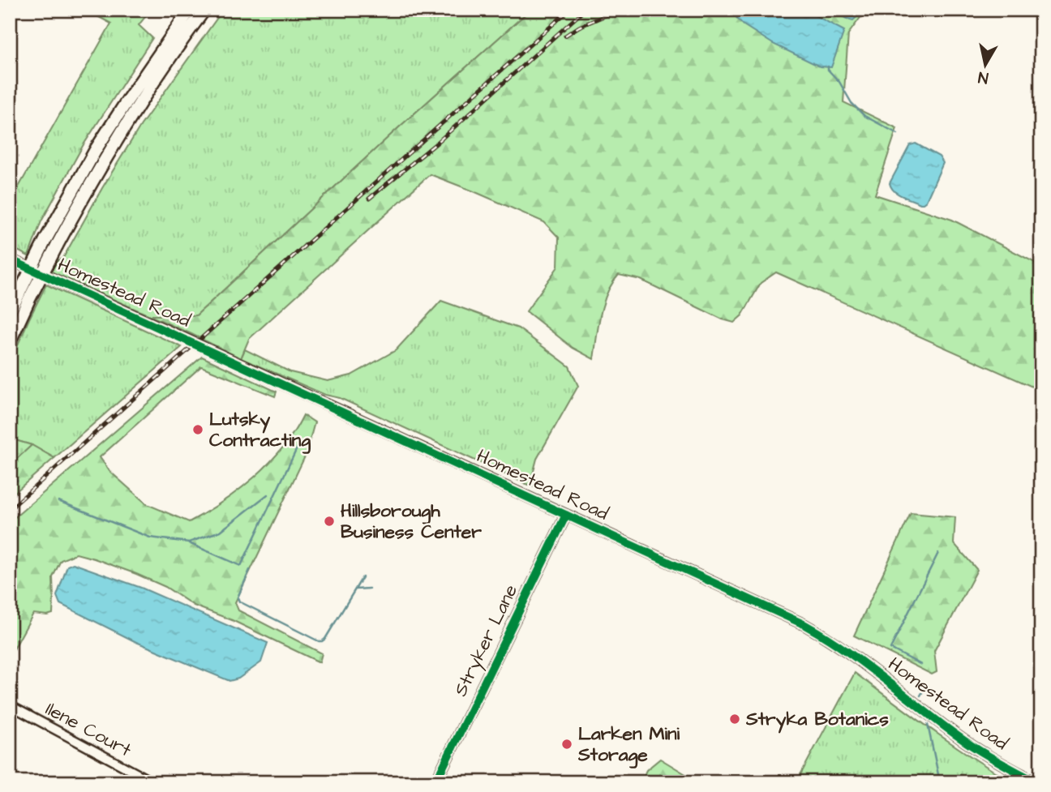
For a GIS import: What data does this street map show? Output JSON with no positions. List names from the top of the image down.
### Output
{
  "streets": {
    "street": ["Homestead Road", "Stryker Lane", "Ilene Court"]
  },
  "crossings": [
    ["Homestead Road", "Stryker Lane"]
  ],
  "places": [
    "Lutsky Contracting",
    "Hillsborough Business Center",
    "Stryka Botanics",
    "Larken Mini Storage"
  ],
  "north": "bottom"
}
